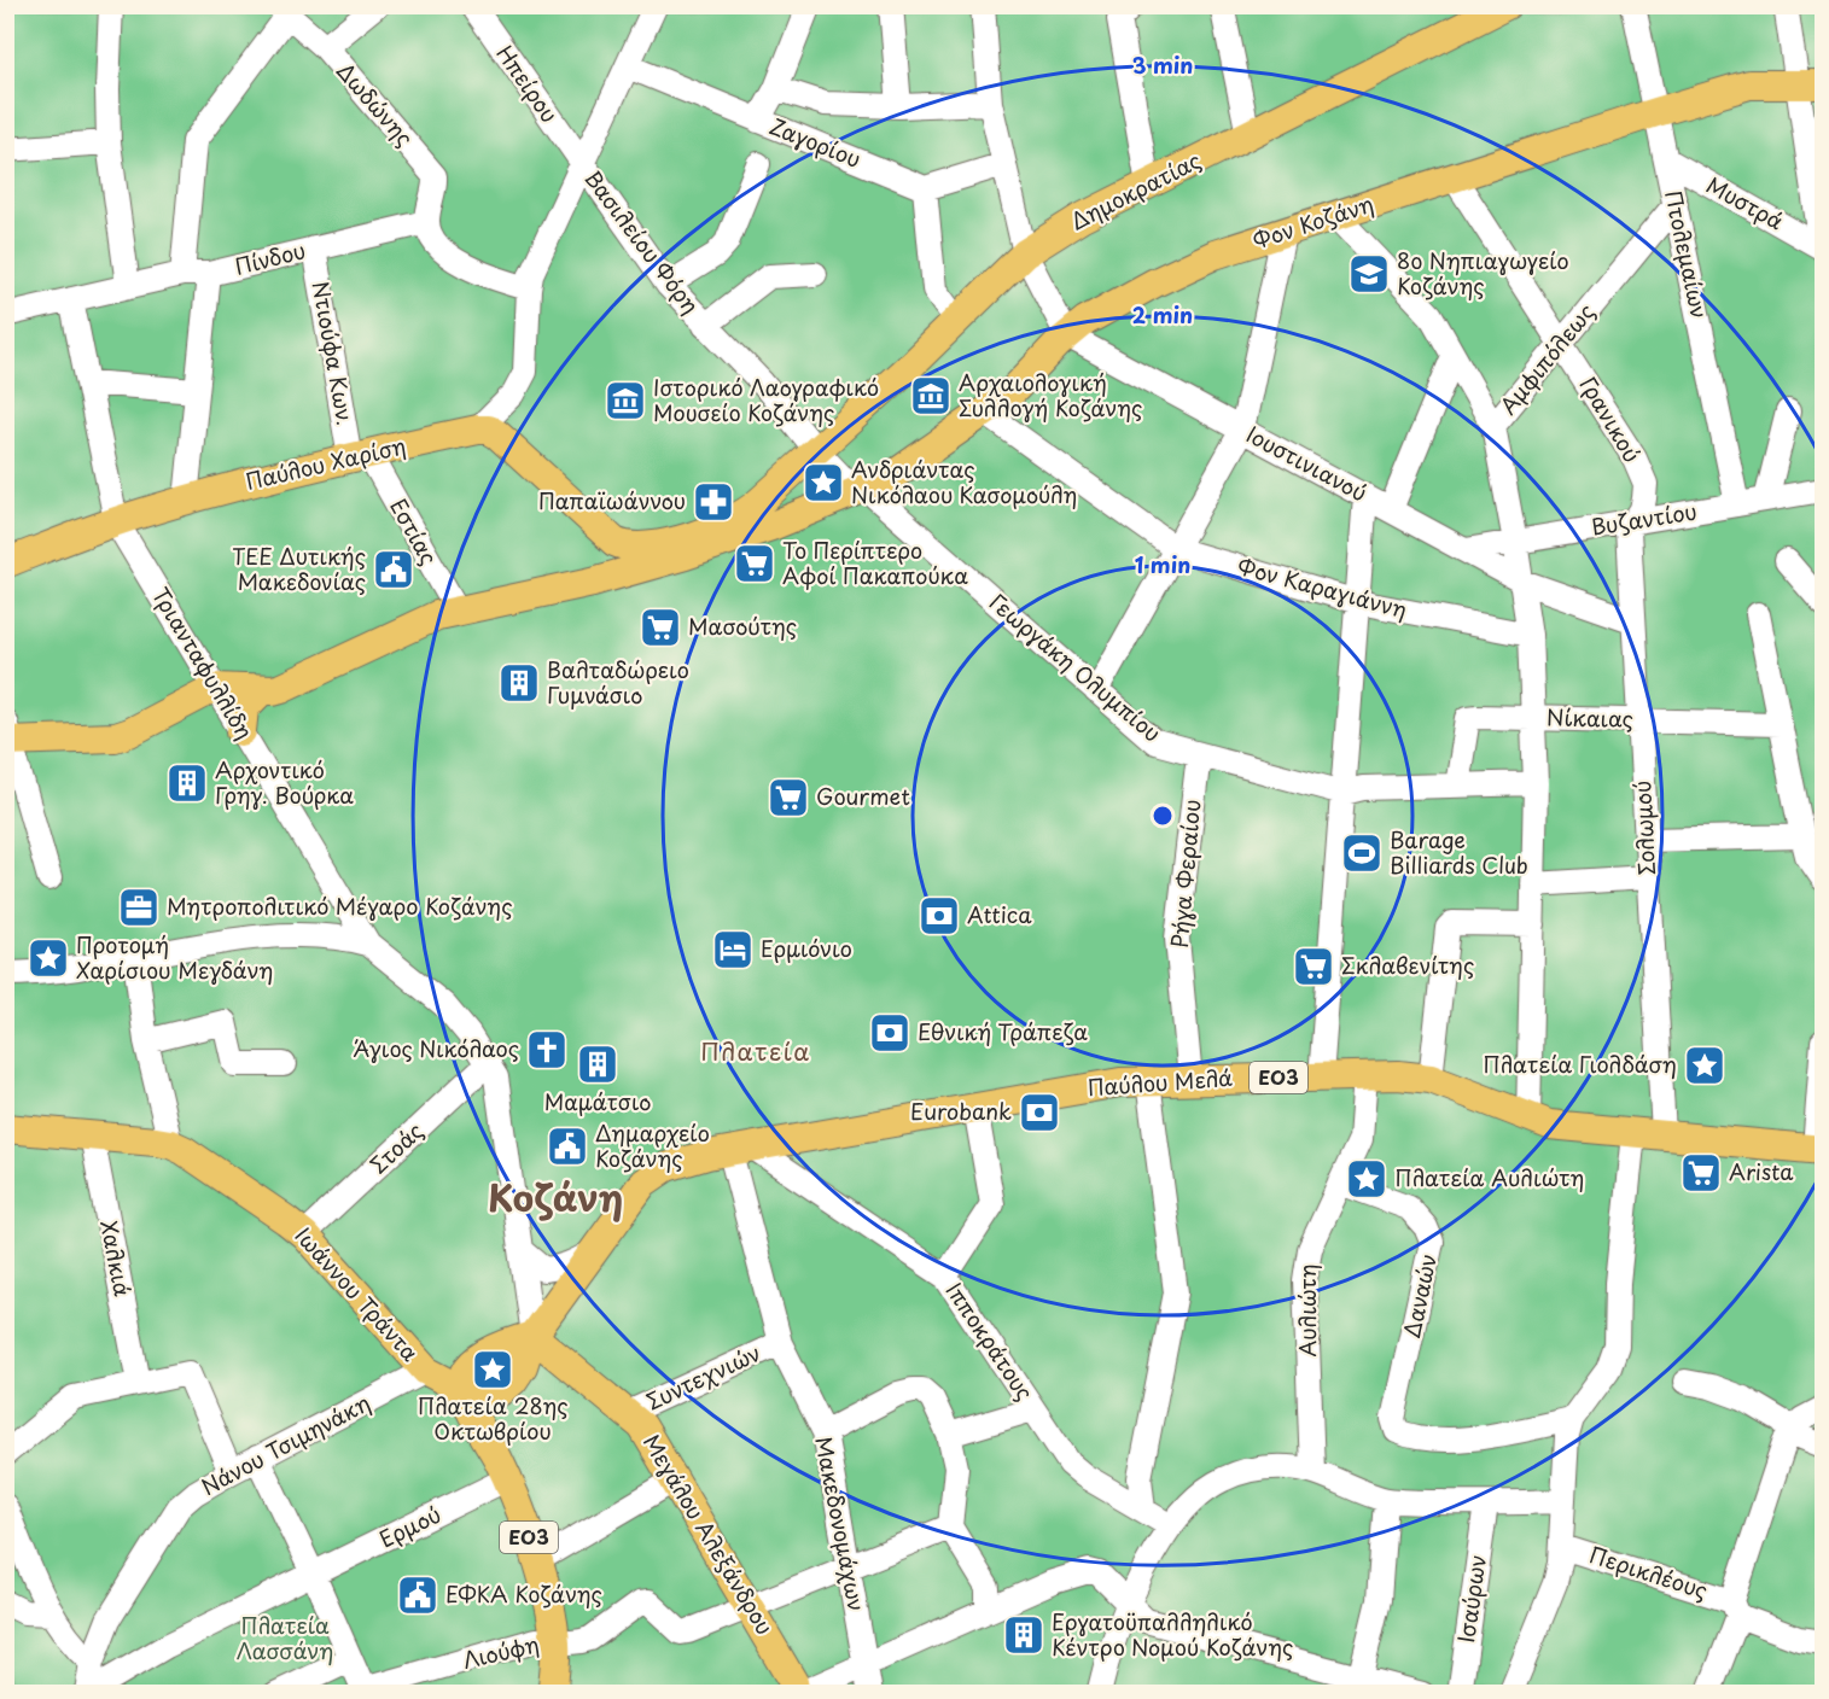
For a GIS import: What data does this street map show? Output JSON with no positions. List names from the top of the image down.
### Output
{
  "streets": {
    "main road": [
      "Δημοκρατίας",
      "Φον Κοζάνη",
      "Παύλου Χαρίση",
      "ΕΟ3",
      "Παύλου Μελά",
      "Ιωάννου Τράντα",
      "Μεγάλου Αλεξάνδρου"
    ],
    "street": [
      "Ηπείρου",
      "Δωδώνης",
      "Ζαγορίου",
      "Μυστρά",
      "Βασιλείου Φόρη",
      "Πτολεμαίων",
      "Πίνδου",
      "Ντιούφα Κων.",
      "Αμφιπόλεως",
      "Γρανικού",
      "Ιουστινιανού",
      "Βυζαντίου",
      "Εστίας",
      "Φον Καραγιάννη",
      "Τριανταφυλλίδη",
      "Γεωργάκη Ολυμπίου",
      "Νίκαιας",
      "Σολωμού",
      "Ρήγα Φεραίου",
      "Στοάς",
      "Χαλκιά",
      "Δαναών",
      "Αυλιώτη",
      "Ιπποκράτους",
      "Συντεχνιών",
      "Νάνου Τσιμηνάκη",
      "Μακεδονομάχων",
      "Ερμού",
      "Περικλέους",
      "Ισαύρων",
      "Λιούφη"
    ]
  },
  "crossings": [
    ["Ηπείρου", "Βασιλείου Φόρη"],
    ["Δωδώνης", "Πίνδου"],
    ["Δημοκρατίας", "Βασιλείου Φόρη"],
    ["Μυστρά", "Πτολεμαίων"],
    ["Φον Κοζάνη", "Βασιλείου Φόρη"],
    ["Φον Κοζάνη", "Πτολεμαίων"],
    ["Φον Κοζάνη", "Γρανικού"],
    ["Φον Κοζάνη", "Ιουστινιανού"],
    ["Φον Κοζάνη", "Εστίας"],
    ["Φον Κοζάνη", "Φον Καραγιάννη"],
    ["Φον Κοζάνη", "Τριανταφυλλίδη"],
    ["Φον Κοζάνη", "Γεωργάκη Ολυμπίου"],
    ["Βασιλείου Φόρη", "Γεωργάκη Ολυμπίου"],
    ["Πτολεμαίων", "Αμφιπόλεως"],
    ["Πτολεμαίων", "Βυζαντίου"],
    ["Πίνδου", "Ντιούφα Κων."],
    ["Πίνδου", "Παύλου Χαρίση"],
    ["Ντιούφα Κων.", "Παύλου Χαρίση"],
    ["Ντιούφα Κων.", "Εστίας"],
    ["Αμφιπόλεως", "Γρανικού"],
    ["Αμφιπόλεως", "Ιουστινιανού"],
    ["Αμφιπόλεως", "Βυζαντίου"],
    ["Αμφιπόλεως", "Φον Καραγιάννη"],
    ["Αμφιπόλεως", "Γεωργάκη Ολυμπίου"],
    ["Αμφιπόλεως", "Νίκαιας"],
    ["Αμφιπόλεως", "Παύλου Μελά"],
    ["Γρανικού", "Βυζαντίου"],
    ["Γρανικού", "Σολωμού"],
    ["Παύλου Χαρίση", "Εστίας"],
    ["Παύλου Χαρίση", "Τριανταφυλλίδη"],
    ["Ιουστινιανού", "Βυζαντίου"],
    ["Ιουστινιανού", "Σολωμού"],
    ["Βυζαντίου", "Σολωμού"],
    ["Τριανταφυλλίδη", "ΕΟ3"],
    ["Τριανταφυλλίδη", "Παύλου Μελά"],
    ["Τριανταφυλλίδη", "Στοάς"],
    ["Τριανταφυλλίδη", "Μεγάλου Αλεξάνδρου"],
    ["Γεωργάκη Ολυμπίου", "Νίκαιας"],
    ["Γεωργάκη Ολυμπίου", "Ρήγα Φεραίου"],
    ["Νίκαιας", "Σολωμού"],
    ["Σολωμού", "Παύλου Μελά"],
    ["Ρήγα Φεραίου", "Παύλου Μελά"],
    ["ΕΟ3", "Παύλου Μελά"],
    ["ΕΟ3", "Ερμού"],
    ["ΕΟ3", "Μεγάλου Αλεξάνδρου"],
    ["ΕΟ3", "Λιούφη"],
    ["Παύλου Μελά", "Αυλιώτη"],
    ["Παύλου Μελά", "Ιπποκράτους"],
    ["Παύλου Μελά", "Μακεδονομάχων"],
    ["Παύλου Μελά", "Μεγάλου Αλεξάνδρου"],
    ["Στοάς", "Ιωάννου Τράντα"],
    ["Χαλκιά", "Ιωάννου Τράντα"],
    ["Ιωάννου Τράντα", "Νάνου Τσιμηνάκη"],
    ["Δαναών", "Αυλιώτη"],
    ["Ιπποκράτους", "Μακεδονομάχων"],
    ["Συντεχνιών", "Μακεδονομάχων"],
    ["Συντεχνιών", "Μεγάλου Αλεξάνδρου"],
    ["Μεγάλου Αλεξάνδρου", "Λιούφη"]
  ],
  "districts": ["Πλατεία", "Κοζάνη"],
  "parks": ["Πλατεία Λασσάνη"],
  "places": {
    "school or university": ["8ο Νηπιαγωγείο Κοζάνης"],
    "museum": ["Αρχαιολογική Συλλογή Κοζάνης", "Ιστορικό Λαογραφικό Μουσείο Κοζάνης"],
    "place": [
      "Ανδριάντας Νικόλαου Κασομούλη",
      "Προτομή Χαρίσιου Μεγδάνη",
      "Πλατεία Γιολδάση",
      "Πλατεία Αυλιώτη",
      "Πλατεία 28ης Οκτωβρίου"
    ],
    "pharmacy": ["Παπαϊωάννου"],
    "supermarket": [
      "Το Περίπτερο Αφοί Πακαπούκα",
      "Μασούτης",
      "Gourmet",
      "Σκλαβενίτης",
      "Arista"
    ],
    "public building": ["ΤΕΕ Δυτικής Μακεδονίας", "Δημαρχείο Κοζάνης", "ΕΦΚΑ Κοζάνης"],
    "building": [
      "Βαλταδώρειο Γυμνάσιο",
      "Αρχοντικό Γρηγ. Βούρκα",
      "Μαμάτσιο",
      "Εργατοϋπαλληλικό Κέντρο Νομού Κοζάνης"
    ],
    "sports": ["Barage Billiards Club"],
    "office": ["Μητροπολιτικό Μέγαρο Κοζάνης"],
    "bank": ["Attica", "Εθνική Τράπεζα", "Eurobank"],
    "hotel": ["Ερμιόνιο"],
    "church": ["Άγιος Νικόλαος"]
  },
  "rings": ["3 min", "2 min", "1 min"]
}
